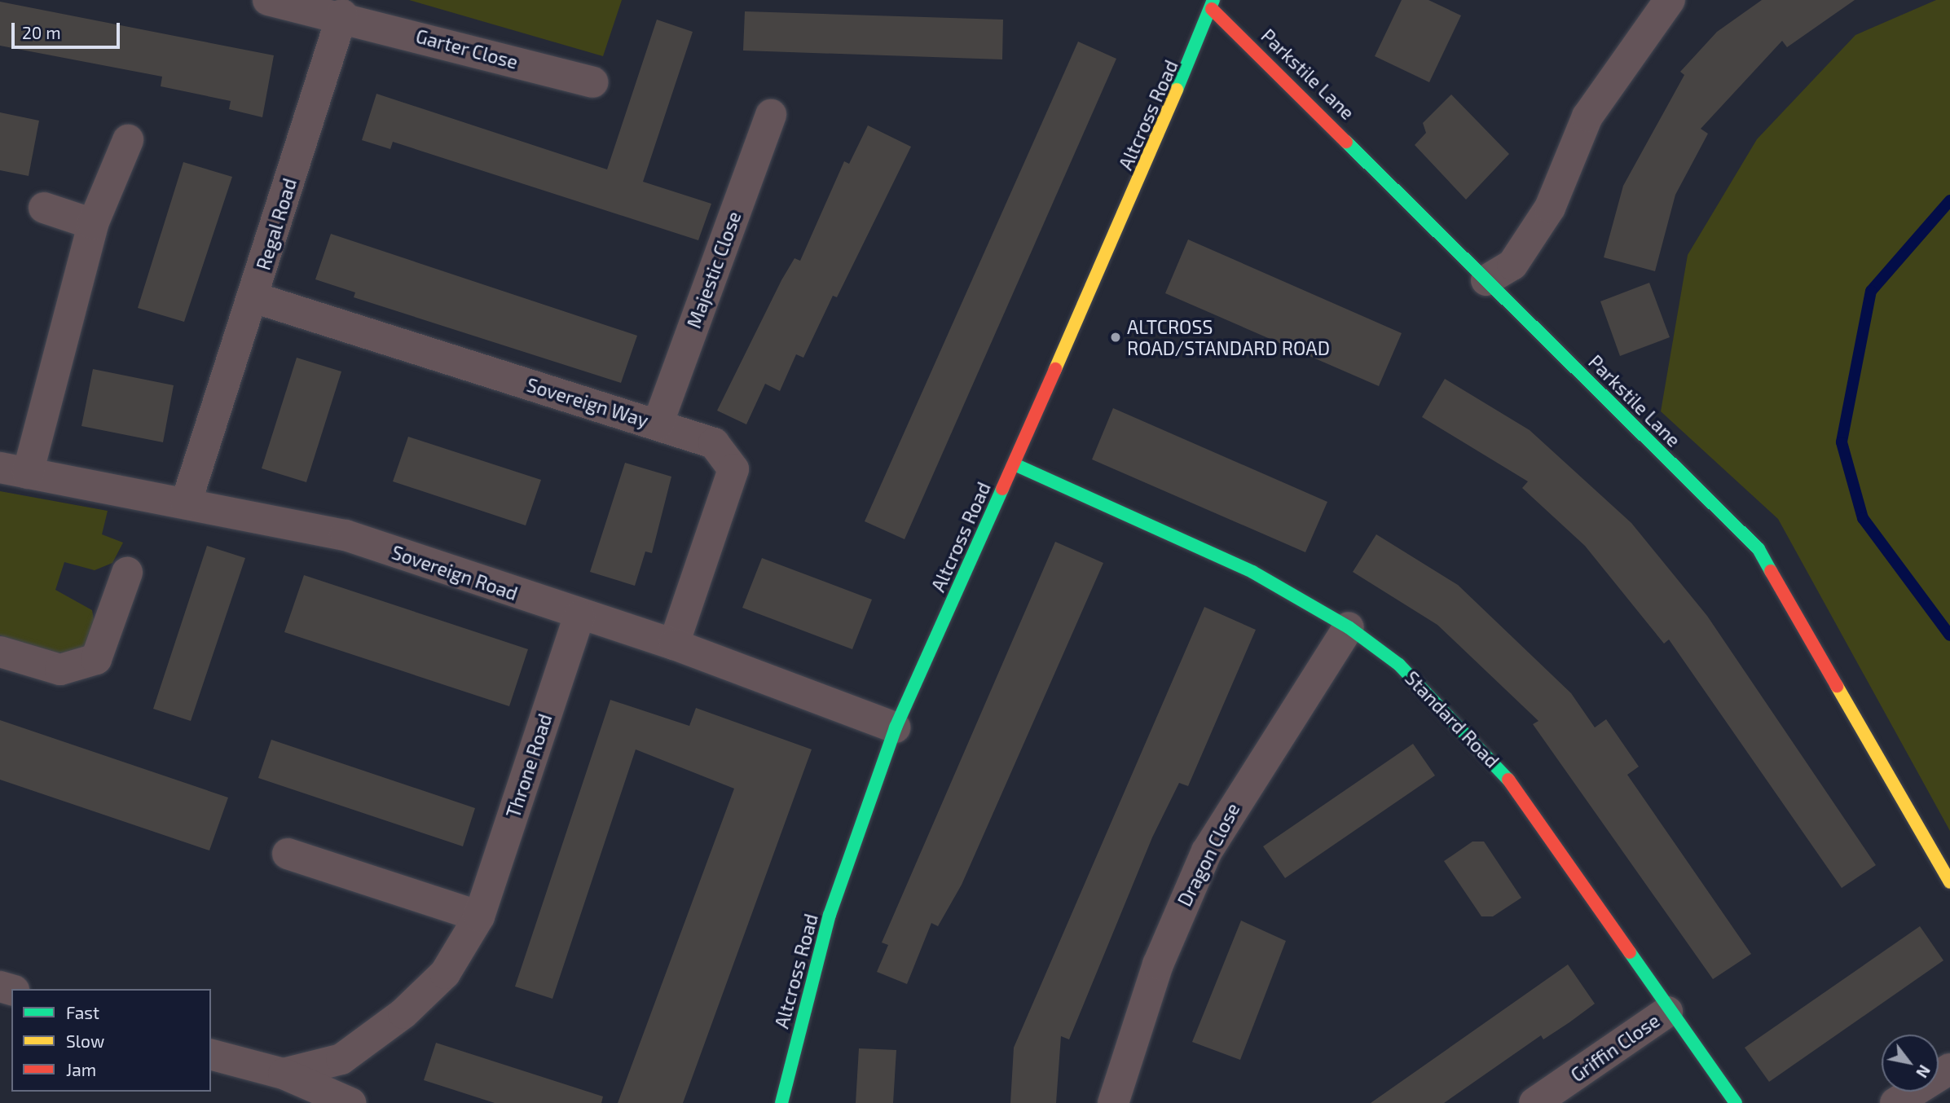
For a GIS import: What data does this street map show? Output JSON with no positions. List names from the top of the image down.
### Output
{
  "streets": {
    "street": [
      "Garter Close",
      "Parkstile Lane",
      "Altcross Road",
      "Regal Road",
      "Majestic Close",
      "Sovereign Way",
      "Sovereign Road",
      "Standard Road",
      "Throne Road",
      "Dragon Close",
      "Griffin Close"
    ]
  },
  "crossings": [
    ["Garter Close", "Regal Road"],
    ["Parkstile Lane", "Altcross Road"],
    ["Altcross Road", "Sovereign Road"],
    ["Altcross Road", "Standard Road"],
    ["Regal Road", "Sovereign Way"],
    ["Regal Road", "Sovereign Road"],
    ["Majestic Close", "Sovereign Way"],
    ["Sovereign Way", "Sovereign Road"],
    ["Sovereign Road", "Throne Road"],
    ["Standard Road", "Dragon Close"],
    ["Standard Road", "Griffin Close"]
  ],
  "places": ["ALTCROSS ROAD/STANDARD ROAD"],
  "legend": ["Fast", "Slow", "Jam"],
  "scale_bar": "20 m",
  "north": "bottom right"
}
